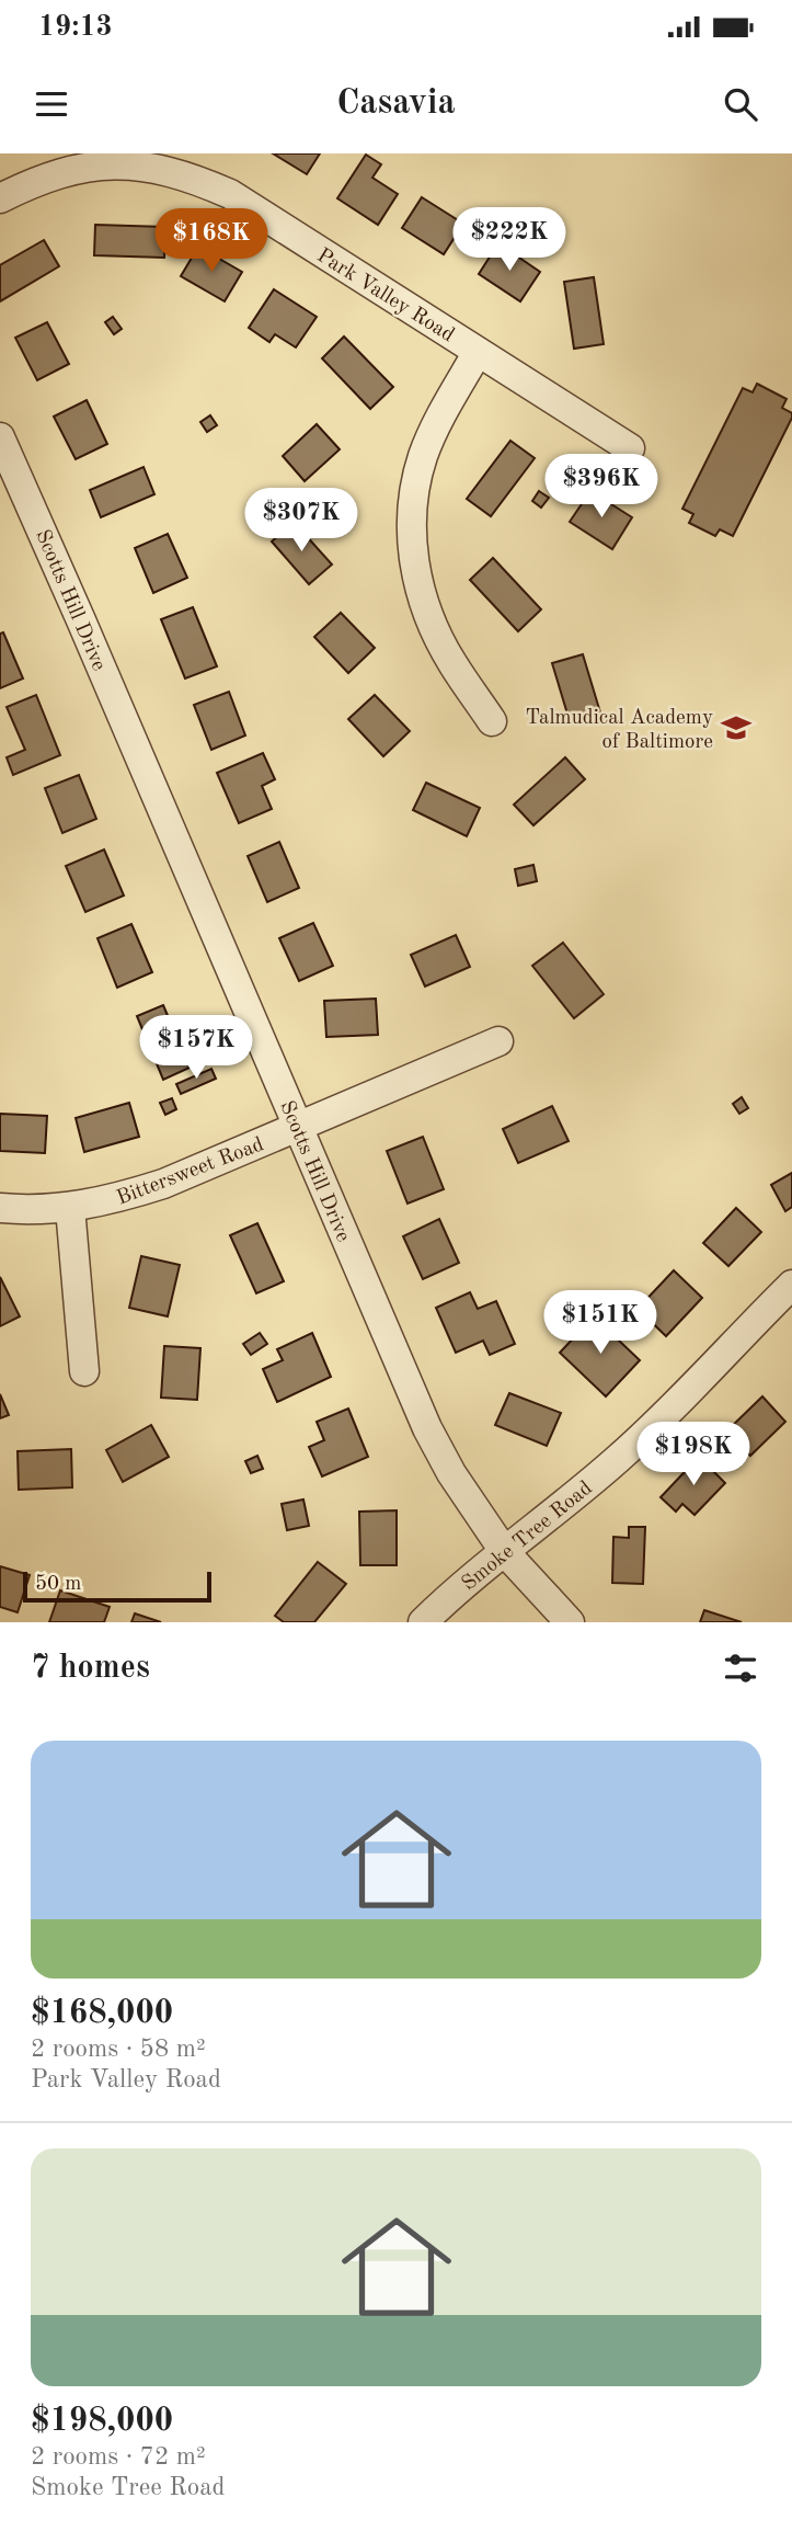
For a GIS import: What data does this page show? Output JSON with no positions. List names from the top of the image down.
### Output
{
  "streets": {
    "street": [
      "Park Valley Road",
      "Scotts Hill Drive",
      "Bittersweet Road",
      "Smoke Tree Road"
    ]
  },
  "crossings": [
    ["Scotts Hill Drive", "Bittersweet Road"],
    ["Scotts Hill Drive", "Smoke Tree Road"]
  ],
  "places": {
    "school or university": ["Talmudical Academy of Baltimore"]
  },
  "scale_bar": "50 m",
  "page": {
    "status": "19:13",
    "header": "Casavia",
    "price": [
      "$222K",
      "$168K",
      "$396K",
      "$307K",
      "$157K",
      "$151K",
      "$198K"
    ],
    "scale": "50 m",
    "heading": "7 homes",
    "list": [
      {
        "name": "$168,000",
        "note": "2 rooms · 58 m² · Park Valley Road"
      },
      {
        "name": "$198,000",
        "note": "2 rooms · 72 m² · Smoke Tree Road"
      }
    ]
  }
}
